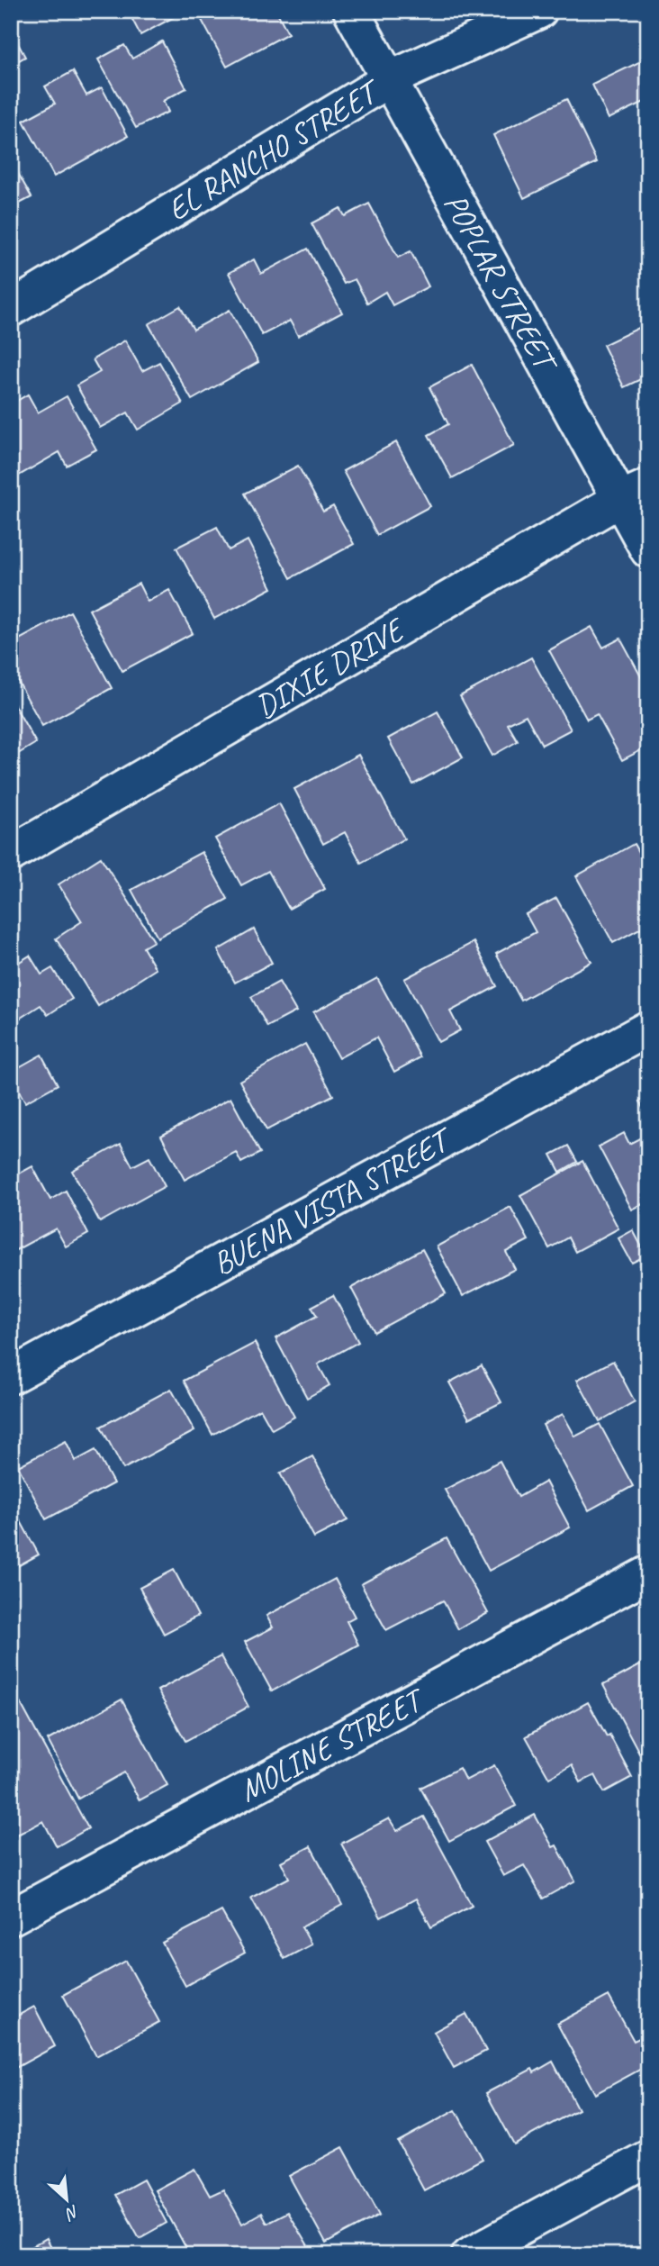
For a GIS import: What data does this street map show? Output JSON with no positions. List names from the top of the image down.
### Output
{
  "streets": {
    "street": [
      "EL RANCHO STREET",
      "POPLAR STREET",
      "DIXIE DRIVE",
      "BUENA VISTA STREET",
      "MOLINE STREET"
    ]
  },
  "crossings": [
    ["EL RANCHO STREET", "POPLAR STREET"],
    ["POPLAR STREET", "DIXIE DRIVE"]
  ],
  "north": "bottom right"
}
